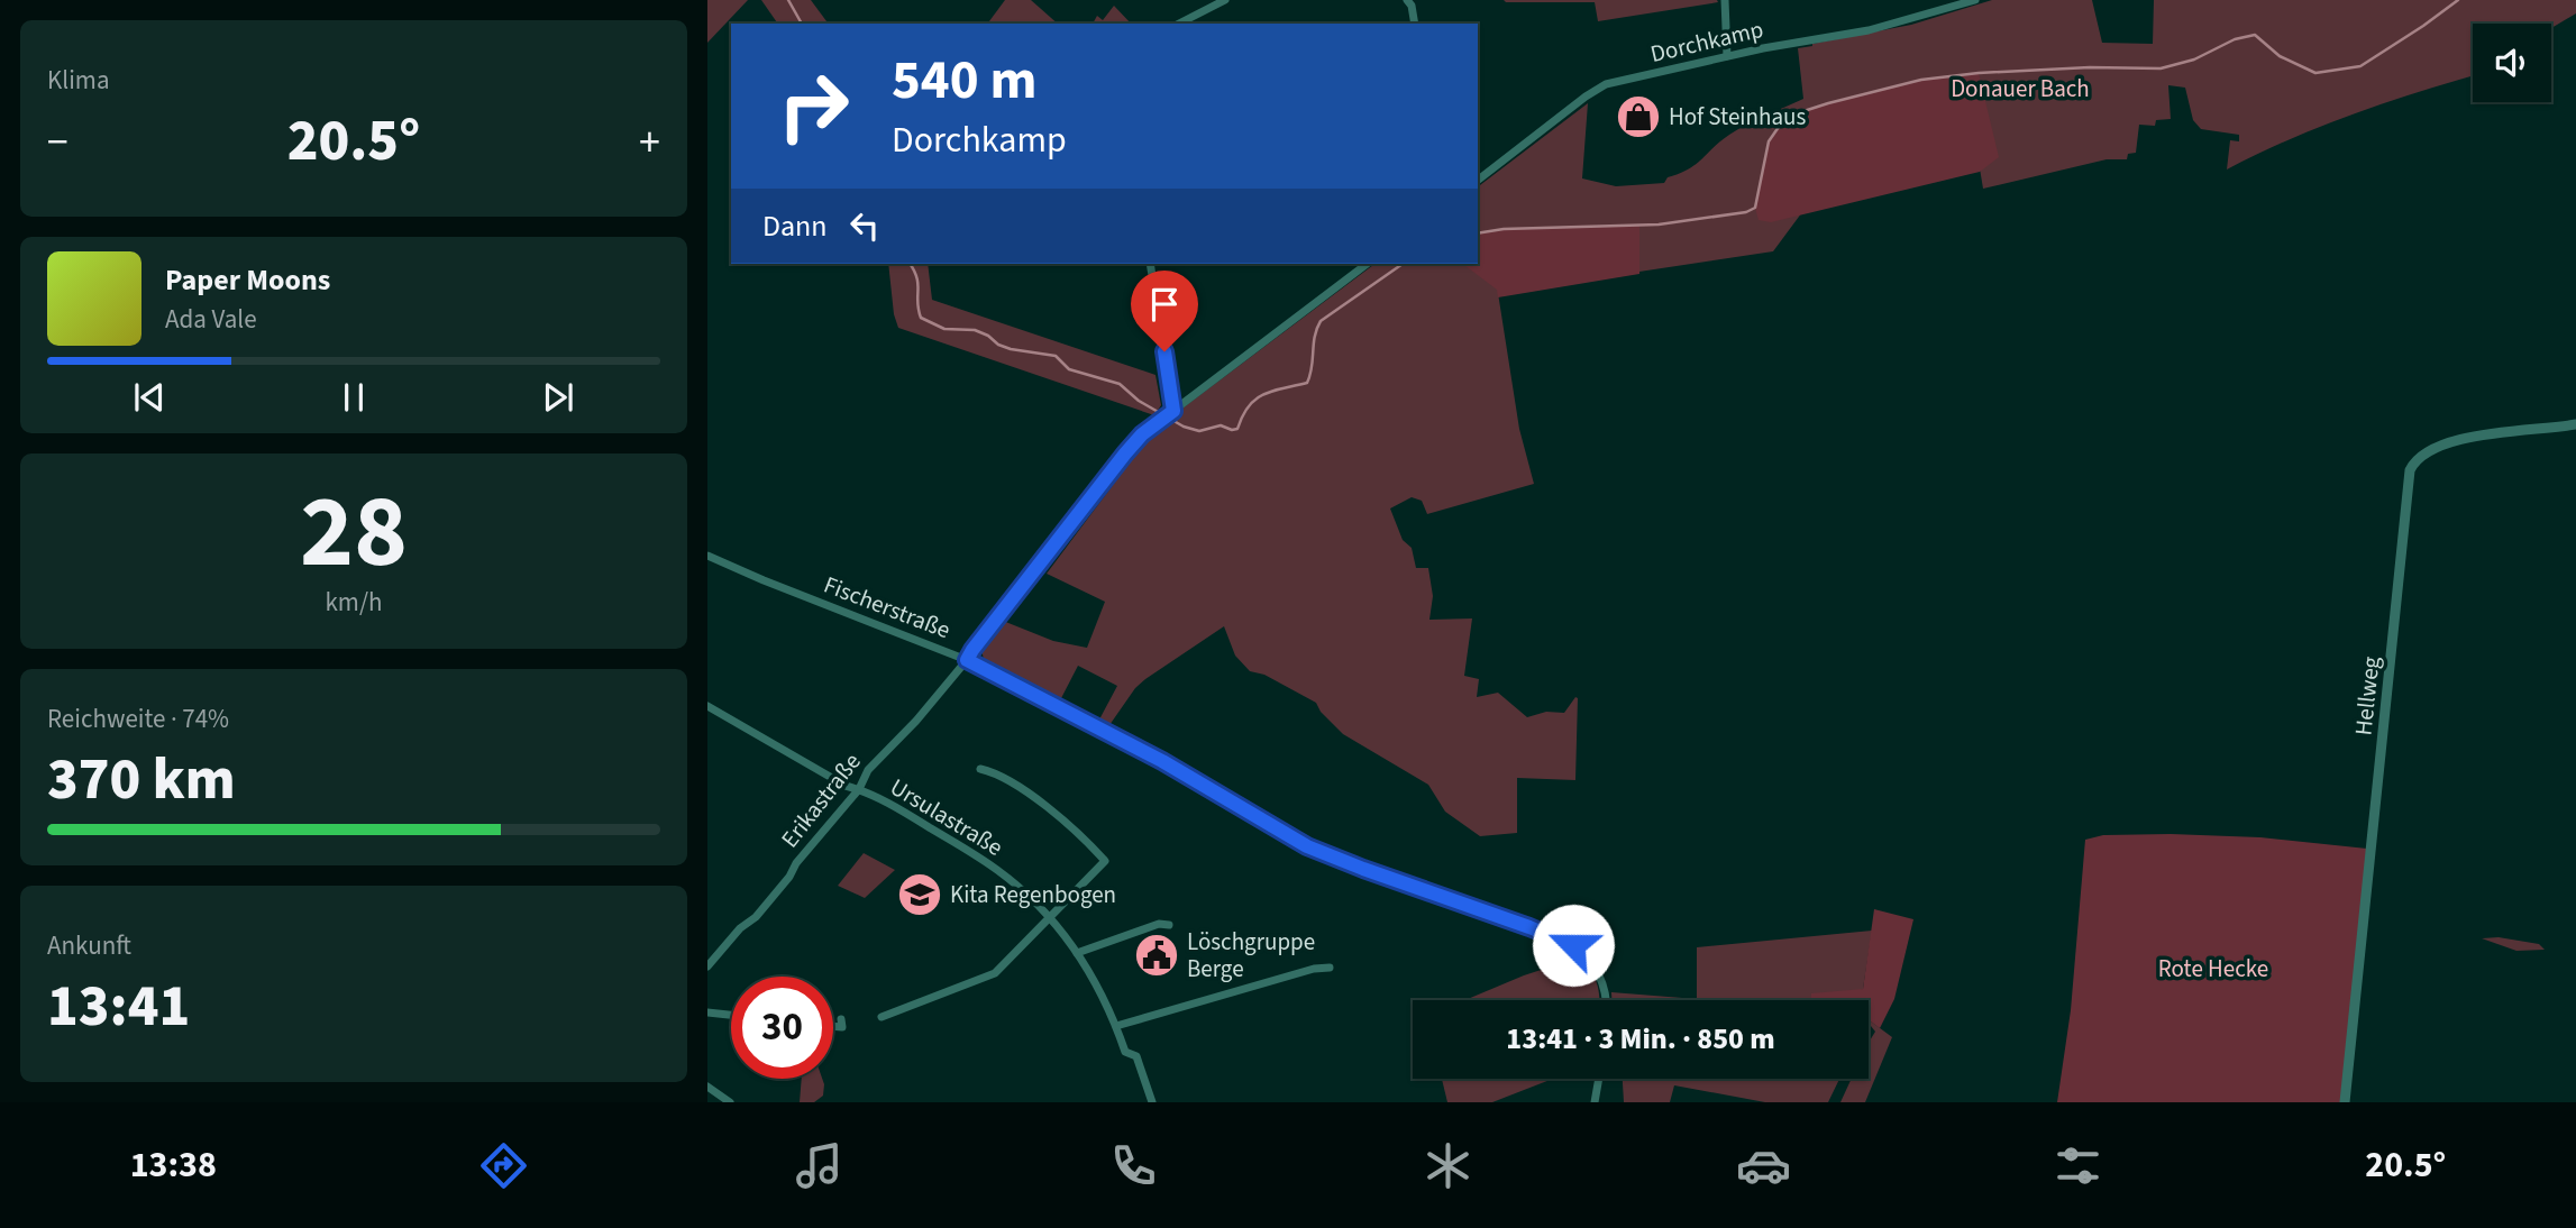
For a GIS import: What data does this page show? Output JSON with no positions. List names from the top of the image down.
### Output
{
  "streets": {
    "street": [
      "Dorchkamp",
      "Fischerstraße",
      "Hellweg",
      "Erikastraße",
      "Ursulastraße"
    ]
  },
  "crossings": [
    ["Fischerstraße", "Erikastraße"],
    ["Erikastraße", "Ursulastraße"]
  ],
  "parks": ["Donauer Bach", "Rote Hecke"],
  "places": {
    "shop": ["Hof Steinhaus"],
    "school or university": ["Kita Regenbogen"],
    "public building": ["Löschgruppe Berge"]
  },
  "page": {
    "tile": [
      "Klima",
      ["28", "km/h"],
      ["Reichweite · 74%", "370 km"],
      ["Ankunft", "13:41"]
    ],
    "turn": ["540 m", "Dorchkamp"],
    "heat": ["−", "20.5°", "+"],
    "then": "Dann",
    "song": ["Paper Moons", "Ada Vale"],
    "limit": "30",
    "trip": "13:41 · 3 Min. · 850 m",
    "tabs": ["13:38", "20.5°"]
  }
}
